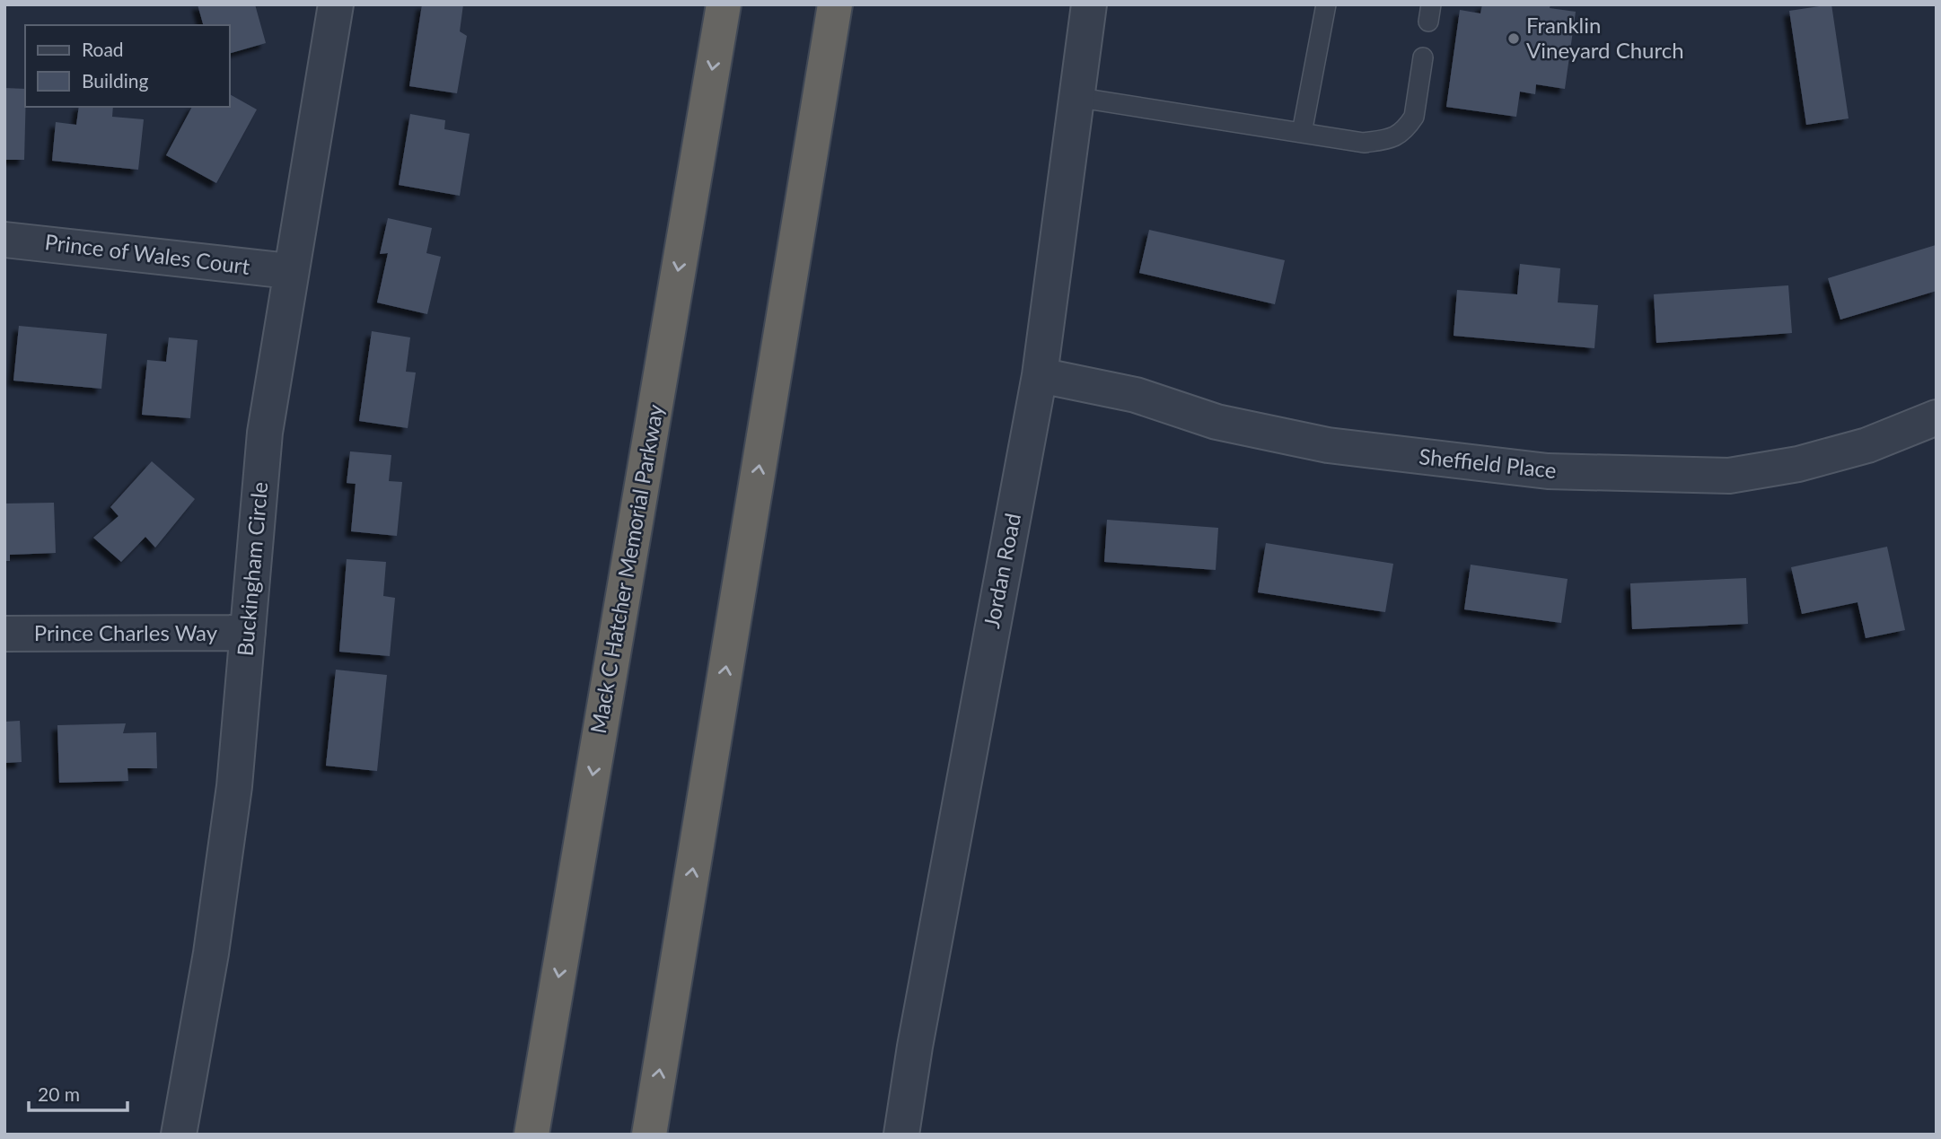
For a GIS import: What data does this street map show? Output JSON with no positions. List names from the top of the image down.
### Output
{
  "streets": {
    "highway": ["Mack C Hatcher Memorial Parkway"],
    "street": [
      "Prince of Wales Court",
      "Sheffield Place",
      "Buckingham Circle",
      "Jordan Road",
      "Prince Charles Way"
    ]
  },
  "crossings": [
    ["Prince of Wales Court", "Buckingham Circle"],
    ["Sheffield Place", "Jordan Road"],
    ["Buckingham Circle", "Prince Charles Way"]
  ],
  "places": ["Franklin Vineyard Church"],
  "legend": ["Road", "Building"],
  "scale_bar": "20 m"
}
